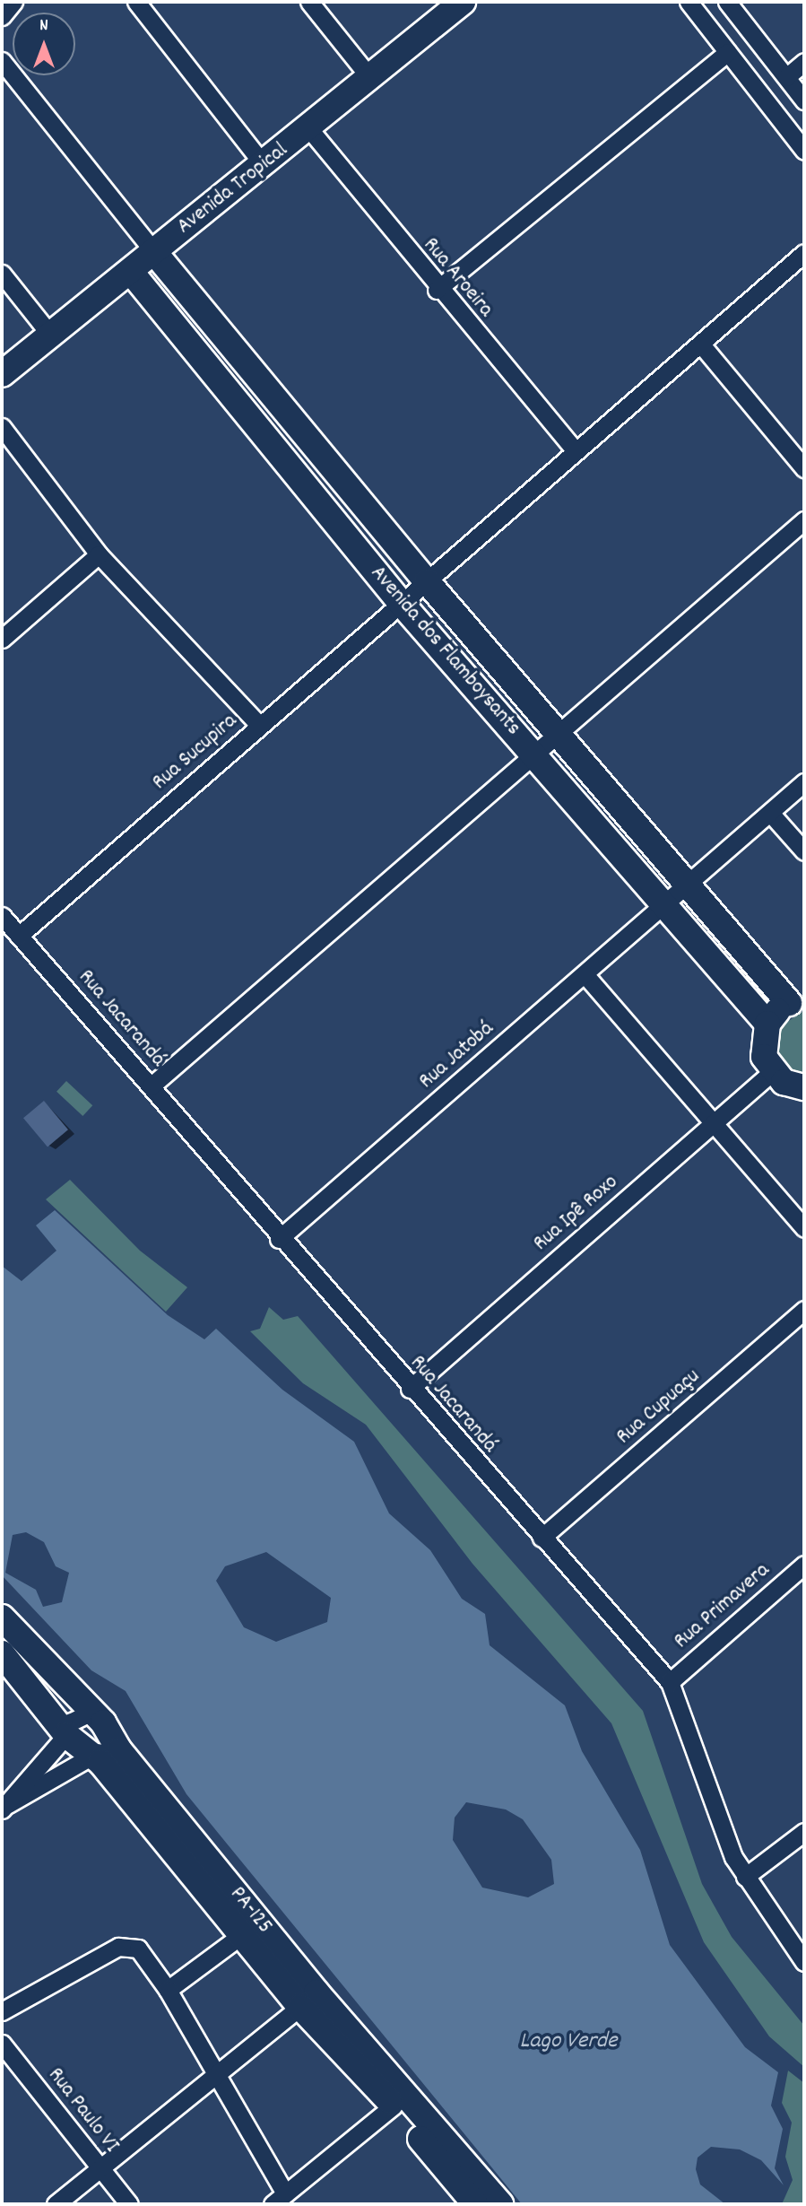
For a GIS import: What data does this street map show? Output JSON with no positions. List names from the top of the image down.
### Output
{
  "streets": {
    "street": [
      "Avenida Tropical",
      "Rua Aroeira",
      "Avenida dos Flamboysants",
      "Rua Sucupira",
      "Rua Jacarandá",
      "Rua Jatobá",
      "Rua Ipê Roxo",
      "Rua Cupuaçu",
      "Rua Primavera",
      "PA-125",
      "Rua Paulo VI"
    ]
  },
  "crossings": [
    ["Avenida Tropical", "Rua Aroeira"],
    ["Avenida Tropical", "Avenida dos Flamboysants"],
    ["Rua Aroeira", "Rua Sucupira"],
    ["Avenida dos Flamboysants", "Rua Sucupira"],
    ["Avenida dos Flamboysants", "Rua Jatobá"],
    ["Rua Sucupira", "Rua Jacarandá"],
    ["Rua Jacarandá", "Rua Jatobá"],
    ["Rua Jacarandá", "Rua Ipê Roxo"],
    ["Rua Jacarandá", "Rua Cupuaçu"],
    ["Rua Jacarandá", "Rua Primavera"]
  ],
  "water": ["Lago Verde"],
  "north": "top"
}
